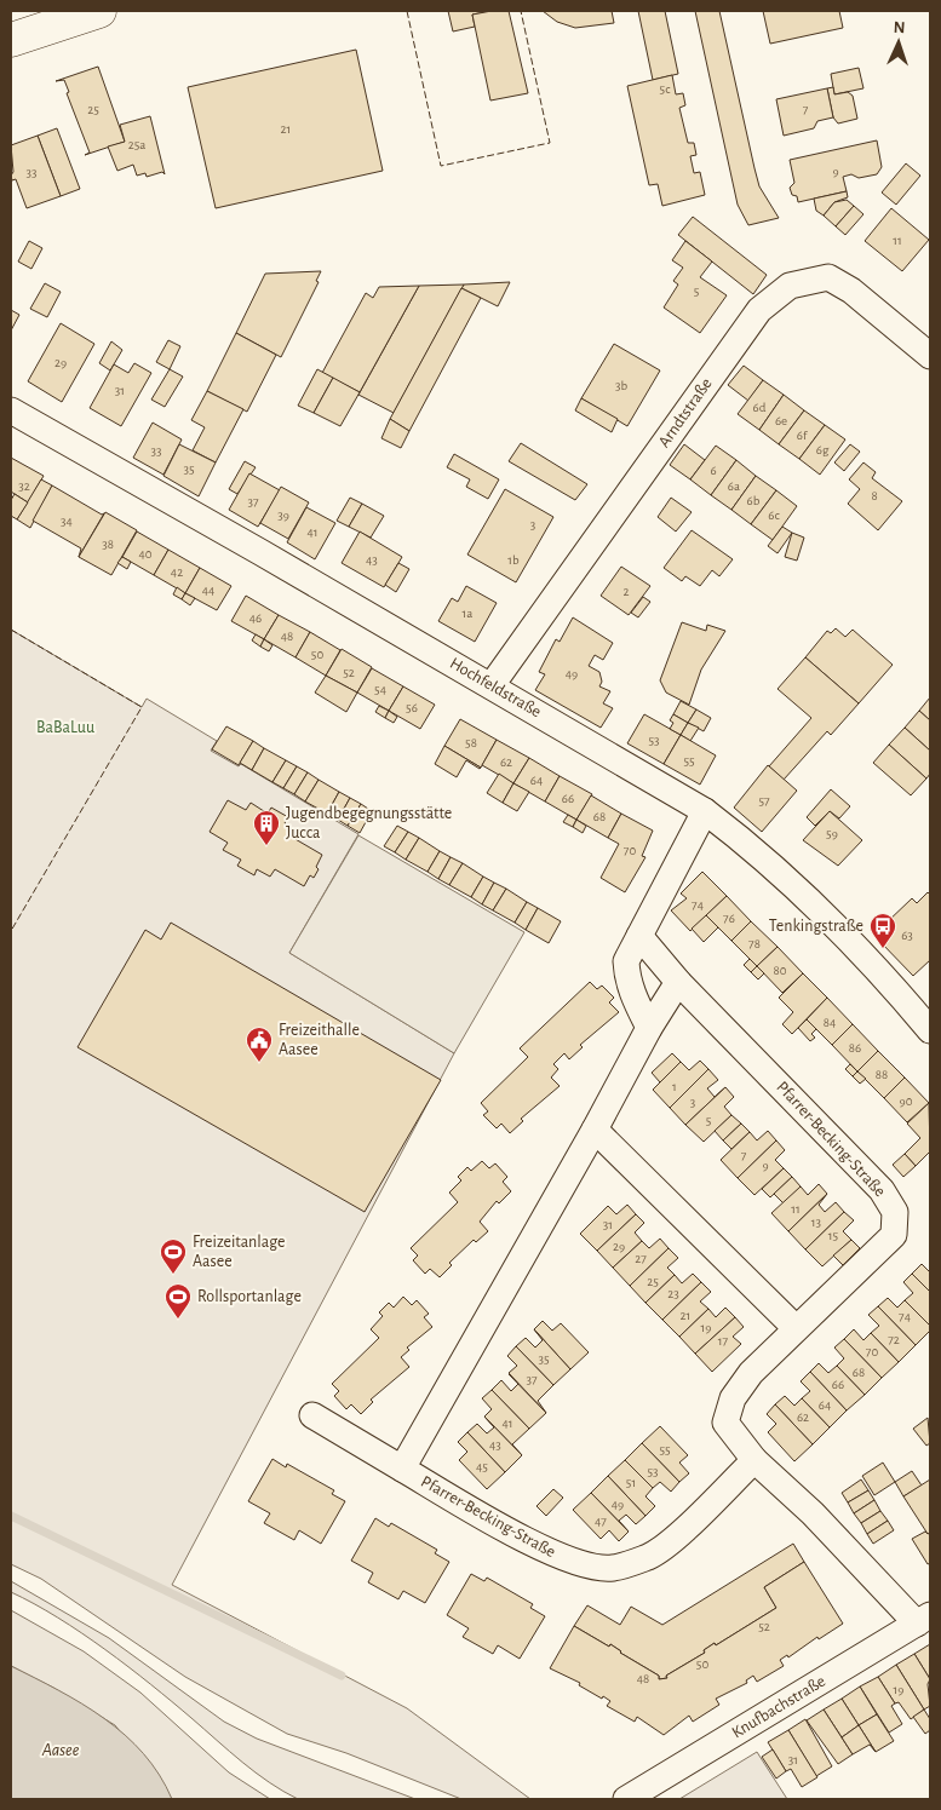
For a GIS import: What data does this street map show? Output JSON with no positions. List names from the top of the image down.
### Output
{
  "streets": {
    "street": [
      "Arndtstraße",
      "Hochfeldstraße",
      "Pfarrer-Becking-Straße",
      "Knufbachstraße"
    ]
  },
  "crossings": [
    ["Arndtstraße", "Hochfeldstraße"],
    ["Pfarrer-Becking-Straße", "Knufbachstraße"]
  ],
  "water": ["Aasee"],
  "parks": ["BaBaLuu"],
  "places": {
    "building": ["Jugendbegegnungsstätte Jucca"],
    "bus stop": ["Tenkingstraße"],
    "public building": ["Freizeithalle Aasee"],
    "sports": ["Freizeitanlage Aasee", "Rollsportanlage"]
  },
  "house_numbers": [
    "5c",
    "25",
    "7",
    "21",
    "25a",
    "9",
    "33",
    "11",
    "5",
    "29",
    "3b",
    "31",
    "6d",
    "6e",
    "6f",
    "6g",
    "33",
    "35",
    "6",
    "32",
    "6a",
    "8",
    "6b",
    "37",
    "39",
    "6c",
    "34",
    "3",
    "41",
    "38",
    "40",
    "43",
    "1b",
    "42",
    "44",
    "2",
    "1a",
    "46",
    "48",
    "50",
    "52",
    "49",
    "54",
    "56",
    "53",
    "58",
    "55",
    "62",
    "64",
    "66",
    "57",
    "68",
    "59",
    "70",
    "74",
    "76",
    "63",
    "78",
    "80",
    "84",
    "86",
    "88",
    "1",
    "90",
    "3",
    "5",
    "7",
    "9",
    "11",
    "13",
    "31",
    "15",
    "29",
    "27",
    "25",
    "23",
    "21",
    "74",
    "19",
    "72",
    "17",
    "70",
    "35",
    "68",
    "37",
    "66",
    "64",
    "62",
    "41",
    "43",
    "55",
    "45",
    "53",
    "51",
    "49",
    "47",
    "52",
    "50",
    "48",
    "19",
    "31"
  ],
  "north": "top"
}
